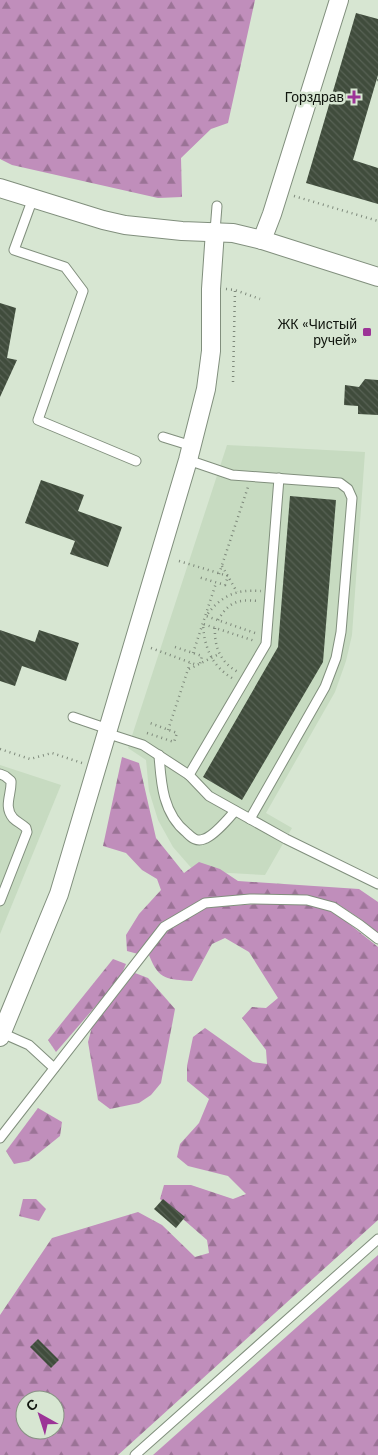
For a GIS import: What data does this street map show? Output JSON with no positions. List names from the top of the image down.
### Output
{
  "places": {
    "health": ["Горздрав"],
    "transit": ["ЖК «Чистый ручей»"]
  },
  "north": "top left"
}
